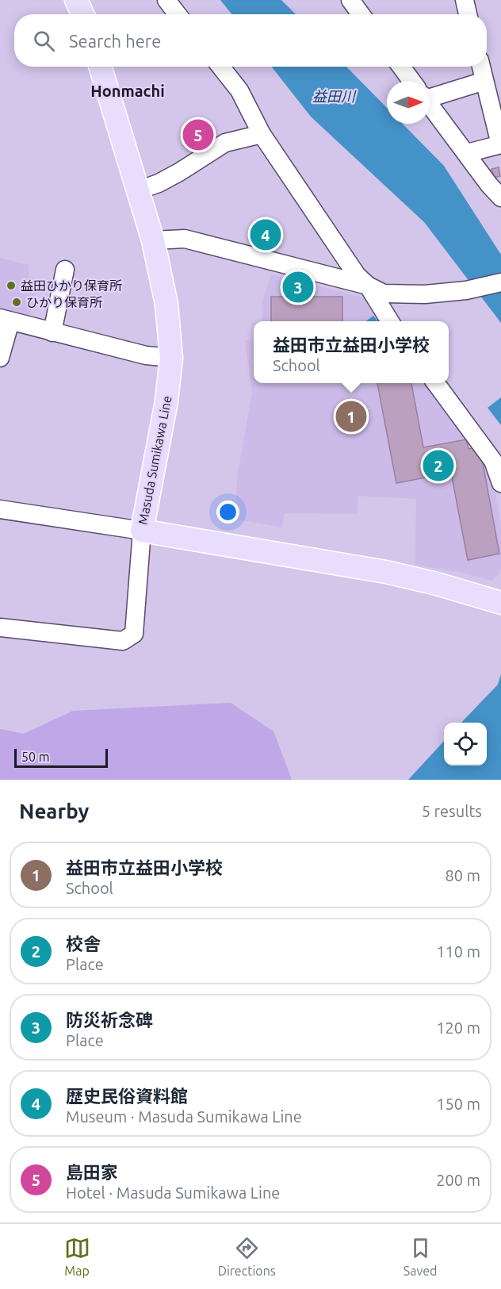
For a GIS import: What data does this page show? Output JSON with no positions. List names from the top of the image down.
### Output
{
  "streets": {
    "main road": ["Masuda Sumikawa Line"]
  },
  "districts": ["Honmachi"],
  "water": ["益田川"],
  "places": ["益田ひかり保育所", "ひかり保育所"],
  "scale_bar": "50 m",
  "north": "right",
  "page": {
    "search": "Search here",
    "pins": [
      "5",
      "4",
      "3",
      "1",
      "2"
    ],
    "popup": ["益田市立益田小学校", "School"],
    "scale": "50 m",
    "heading": ["Nearby", "5 results"],
    "list": [
      {
        "mark": "1",
        "name": "益田市立益田小学校",
        "note": "School",
        "value": "80 m"
      },
      {
        "mark": "2",
        "name": "校舎",
        "note": "Place",
        "value": "110 m"
      },
      {
        "mark": "3",
        "name": "防災祈念碑",
        "note": "Place",
        "value": "120 m"
      },
      {
        "mark": "4",
        "name": "歴史民俗資料館",
        "note": "Museum · Masuda Sumikawa Line",
        "value": "150 m"
      },
      {
        "mark": "5",
        "name": "島田家",
        "note": "Hotel · Masuda Sumikawa Line",
        "value": "200 m"
      }
    ],
    "nav": ["Map", "Directions", "Saved"]
  }
}
